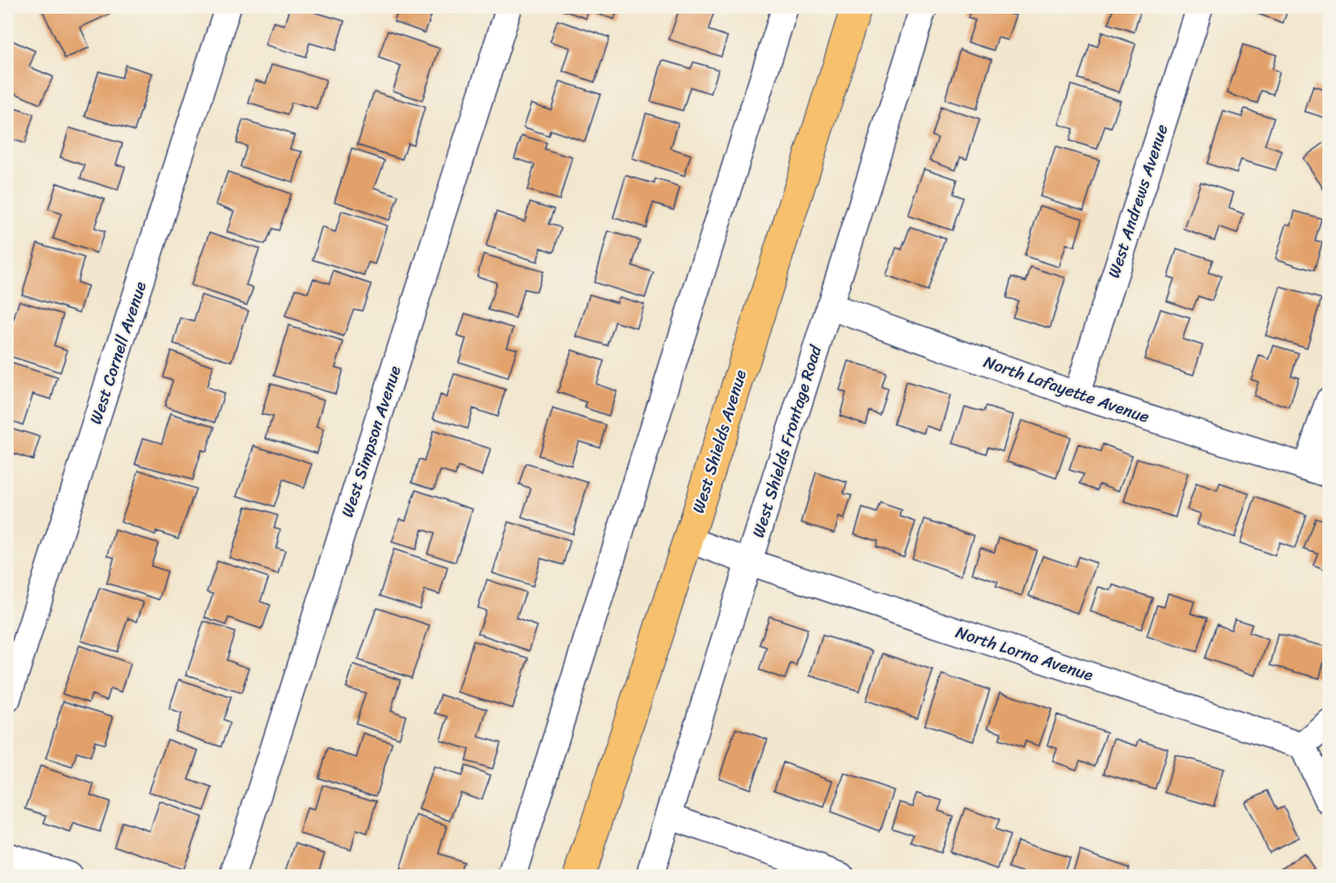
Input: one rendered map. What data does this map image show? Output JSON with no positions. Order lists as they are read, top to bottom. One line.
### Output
{"streets":{"main road":["West Shields Avenue"],"street":["West Andrews Avenue","West Cornell Avenue","North Lafayette Avenue","West Simpson Avenue","West Shields Frontage Road","North Lorna Avenue"]},"crossings":[["West Andrews Avenue","North Lafayette Avenue"],["North Lafayette Avenue","West Shields Frontage Road"],["West Shields Avenue","North Lorna Avenue"],["West Shields Frontage Road","North Lorna Avenue"]]}
